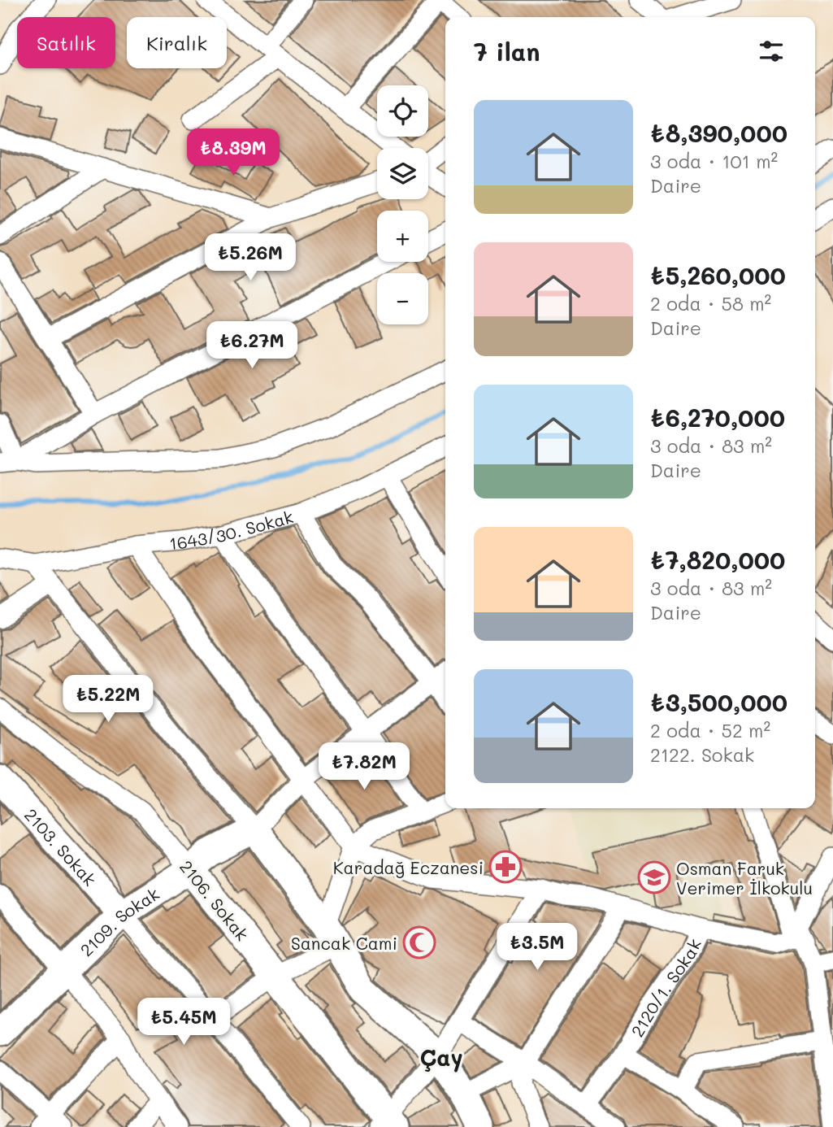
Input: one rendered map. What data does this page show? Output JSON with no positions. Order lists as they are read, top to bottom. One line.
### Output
{"streets":{"main road":["2103. Sokak","2106. Sokak","2109. Sokak"],"street":["1643/30. Sokak","2120/1. Sokak"]},"crossings":[["2103. Sokak","2109. Sokak"],["2106. Sokak","2109. Sokak"]],"districts":["Çay"],"places":{"pharmacy":["Karadağ Eczanesi"],"school or university":["Osman Faruk Verimer İlkokulu"],"mosque":["Sancak Cami"]},"page":{"chip":["Satılık","Kiralık"],"heading":"7 ilan","map_buttons":["+","−"],"list":[{"name":"₺8,390,000","note":"3 oda · 101 m² · Daire"},{"name":"₺5,260,000","note":"2 oda · 58 m² · Daire"},{"name":"₺6,270,000","note":"3 oda · 83 m² · Daire"},{"name":"₺7,820,000","note":"3 oda · 83 m² · Daire"},{"name":"₺3,500,000","note":"2 oda · 52 m² · 2122. Sokak"}],"price":["₺8.39M","₺5.26M","₺6.27M","₺5.22M","₺7.82M","₺3.5M","₺5.45M"]}}
